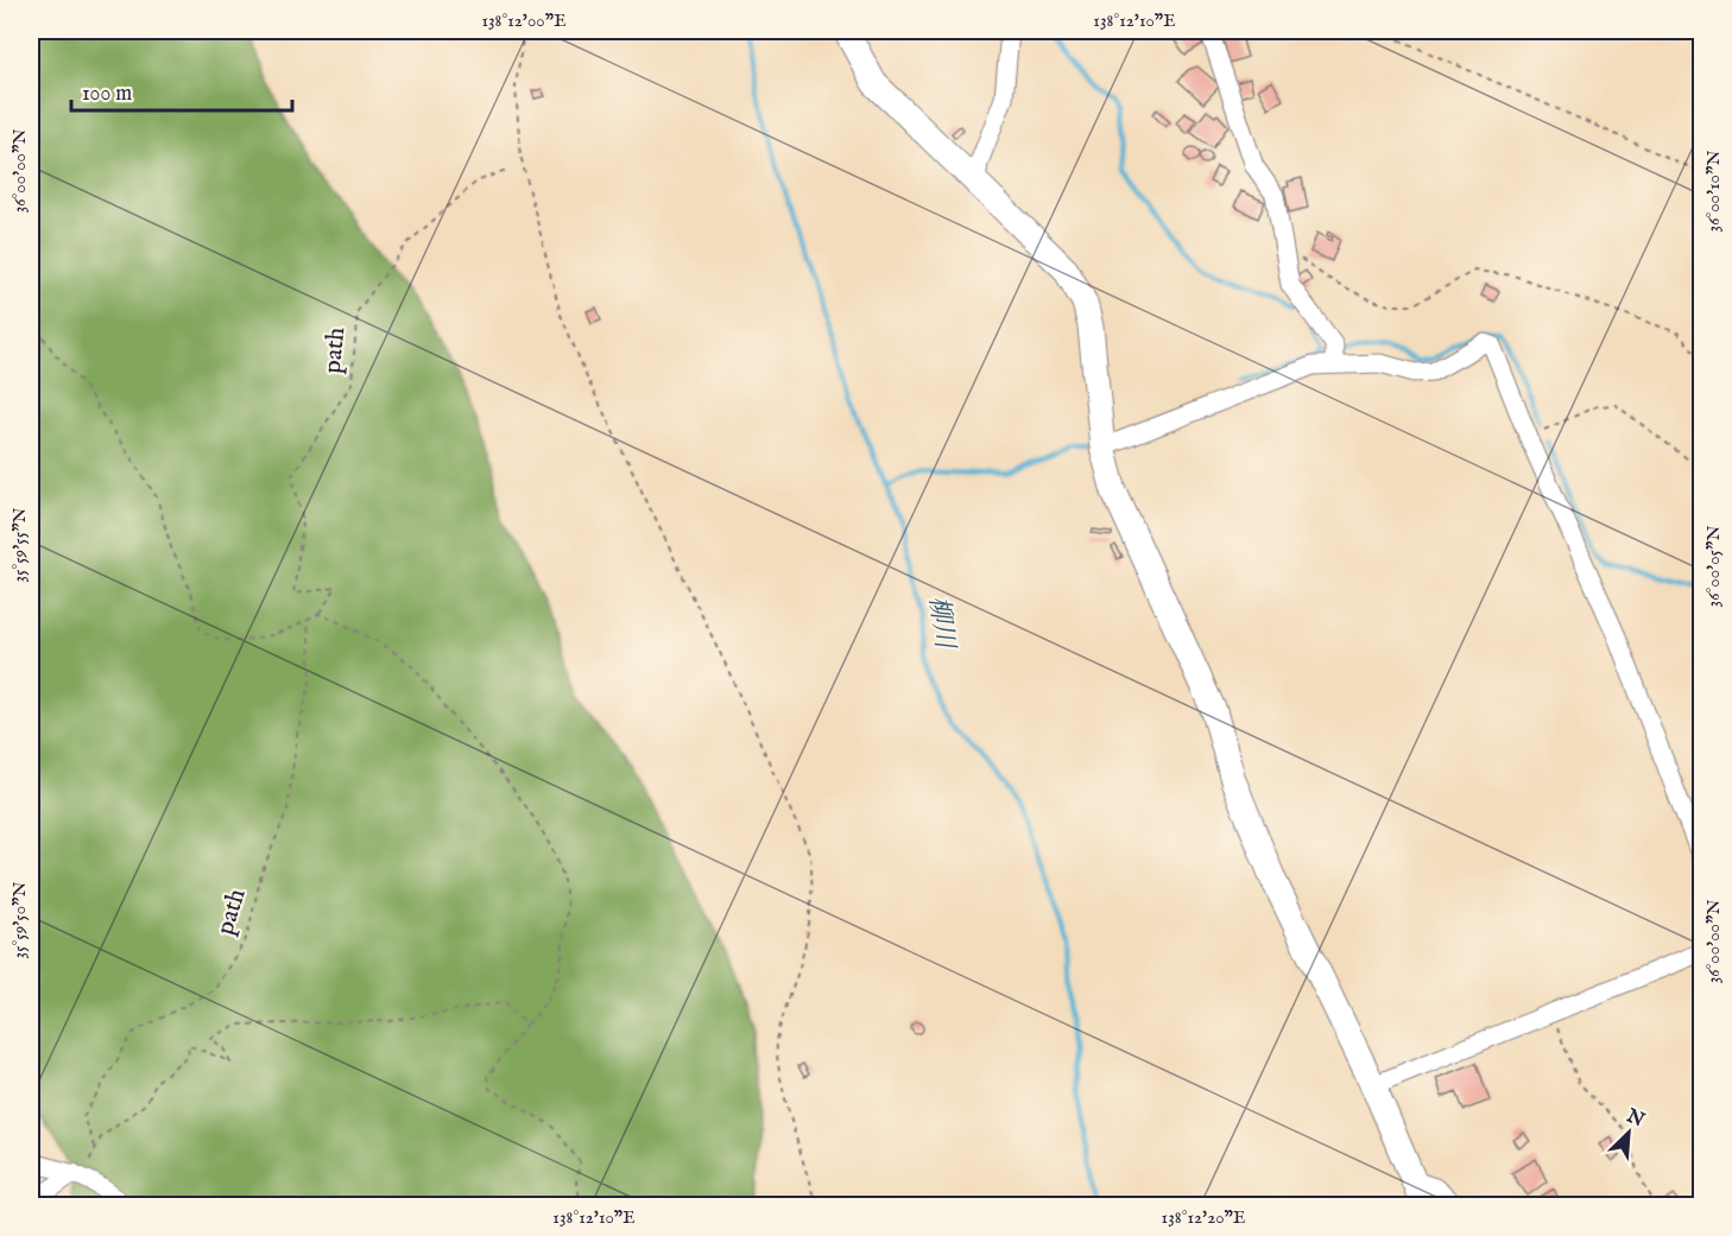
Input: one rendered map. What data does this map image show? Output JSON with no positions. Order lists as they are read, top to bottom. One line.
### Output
{"streets":{"path":["path"]},"water":["柳川"],"scale_bar":"100 m","north":"top right","coordinates":["138°12'00\"E","138°12'10\"E","36°00'00\"N","36°00'10\"N","35°59'55\"N","36°00'05\"N","35°59'50\"N","138°12'20\"E"]}
